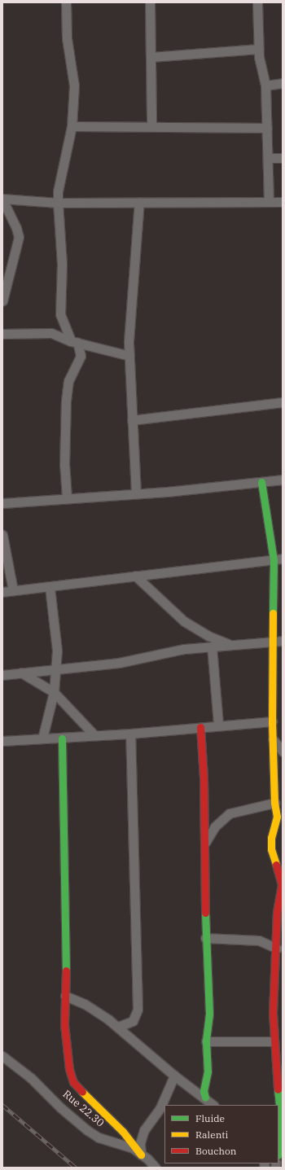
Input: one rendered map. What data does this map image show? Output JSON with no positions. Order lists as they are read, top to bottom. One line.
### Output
{"streets":{"street":["Rue 22.30"]},"legend":["Fluide","Ralenti","Bouchon"]}
